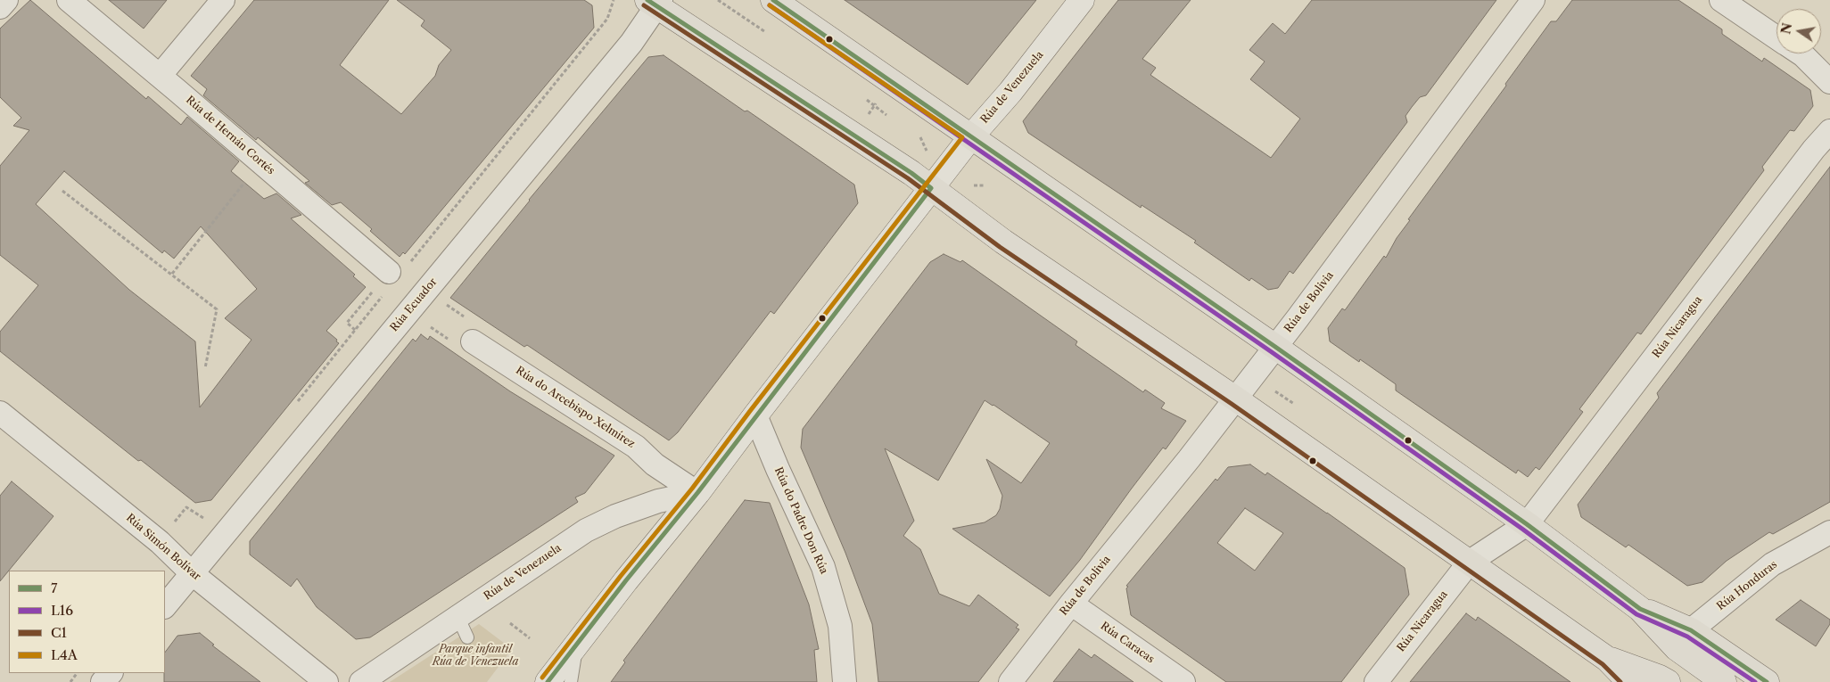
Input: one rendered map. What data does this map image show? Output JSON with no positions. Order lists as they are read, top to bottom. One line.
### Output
{"streets":{"main road":["Rúa de Venezuela"],"street":["Rúa de Hernán Cortés","Rúa de Bolivia","Rúa Ecuador","Rúa Nicaragua","Rúa do Arcebispo Xelmírez","Rúa do Padre Don Rúa","Rúa Simón Bolívar","Rúa Honduras","Rúa Caracas"]},"crossings":[["Rúa de Venezuela","Rúa do Arcebispo Xelmírez"],["Rúa de Venezuela","Rúa do Padre Don Rúa"],["Rúa de Bolivia","Rúa Caracas"],["Rúa Ecuador","Rúa Simón Bolívar"]],"parks":["Parque infantil Rúa de Venezuela"],"lines":["transit line 7","transit line L16","transit line C1","transit line L4A"],"legend":["7","L16","C1","L4A"],"north":"left"}
